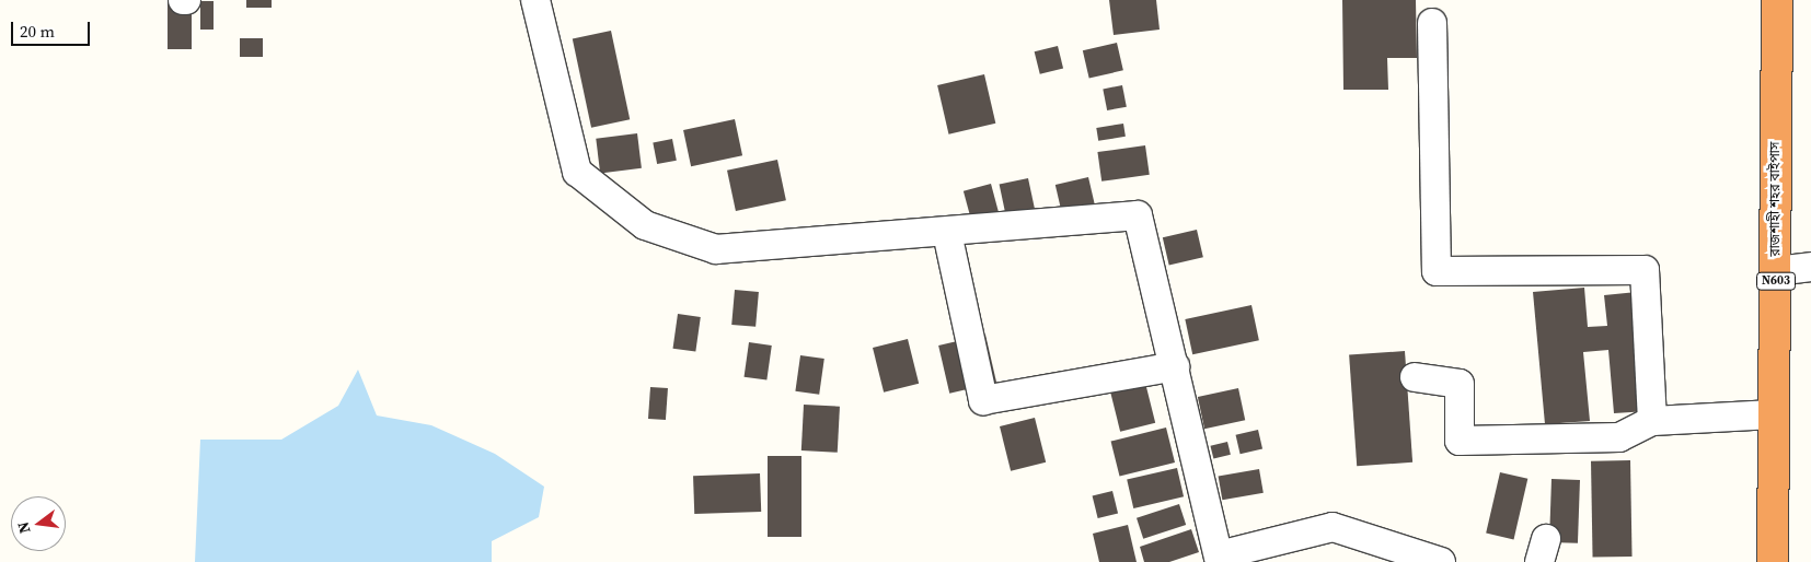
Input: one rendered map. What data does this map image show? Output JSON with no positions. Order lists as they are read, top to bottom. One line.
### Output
{"streets":{"highway":["রাজশাহী শহর বাইপাস","N603"]},"scale_bar":"20 m","north":"left"}
